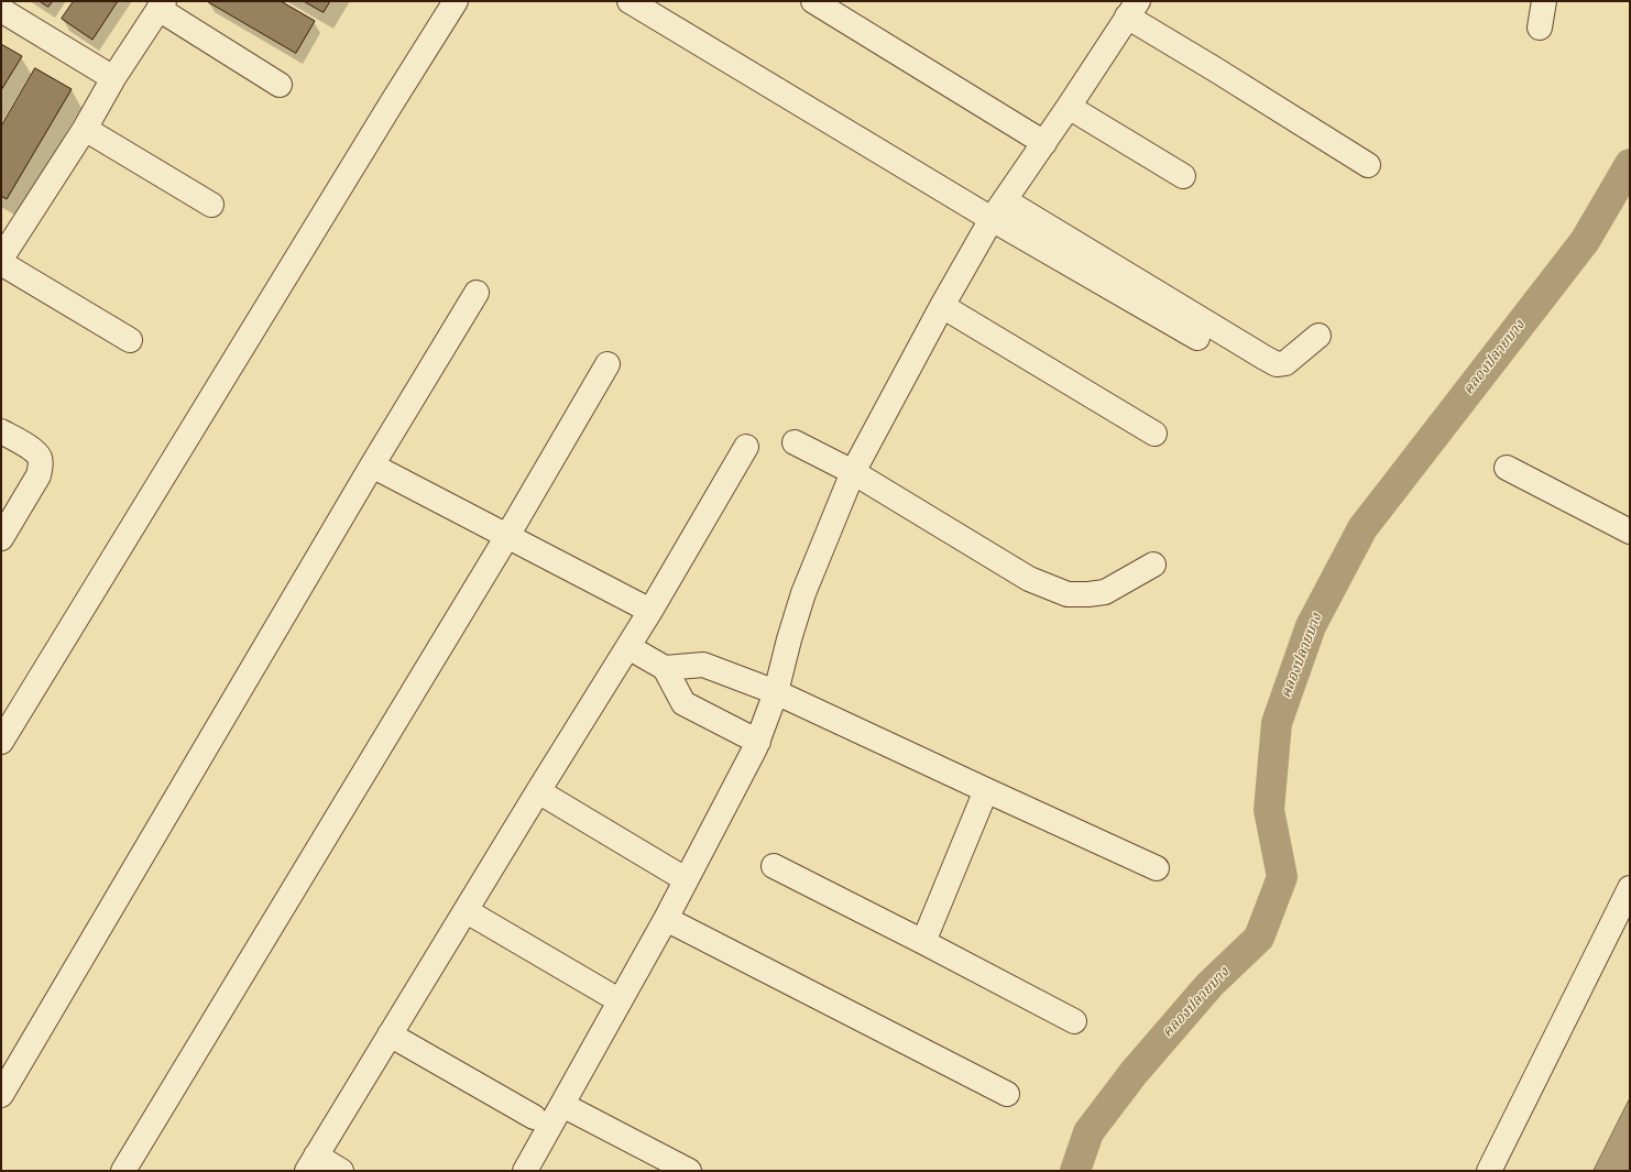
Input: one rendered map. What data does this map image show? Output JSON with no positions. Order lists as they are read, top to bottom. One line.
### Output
{"water":["คลองปลายบาง"]}
